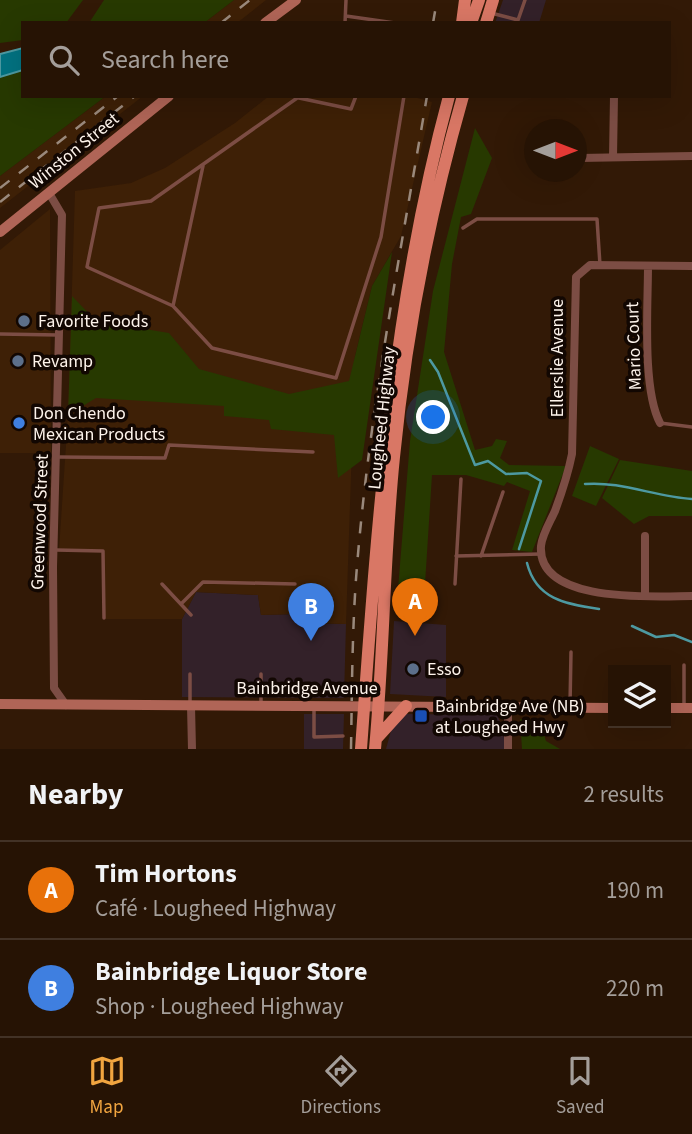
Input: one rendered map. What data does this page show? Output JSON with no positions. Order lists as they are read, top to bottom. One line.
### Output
{"streets":{"main road":["Lougheed Highway"],"street":["Winston Street","Mario Court","Ellerslie Avenue","Greenwood Street","Bainbridge Avenue"]},"crossings":[["Winston Street","Greenwood Street"],["Lougheed Highway","Bainbridge Avenue"]],"places":{"other":["Favorite Foods","Revamp","Don Chendo Mexican Products","Esso"],"transit":["Bainbridge Ave (NB) at Lougheed Hwy"]},"north":"right","page":{"search":"Search here","pins":["A","B"],"heading":["Nearby","2 results"],"list":[{"mark":"A","name":"Tim Hortons","note":"Café · Lougheed Highway","value":"190 m"},{"mark":"B","name":"Bainbridge Liquor Store","note":"Shop · Lougheed Highway","value":"220 m"}],"nav":["Map","Directions","Saved"]}}
